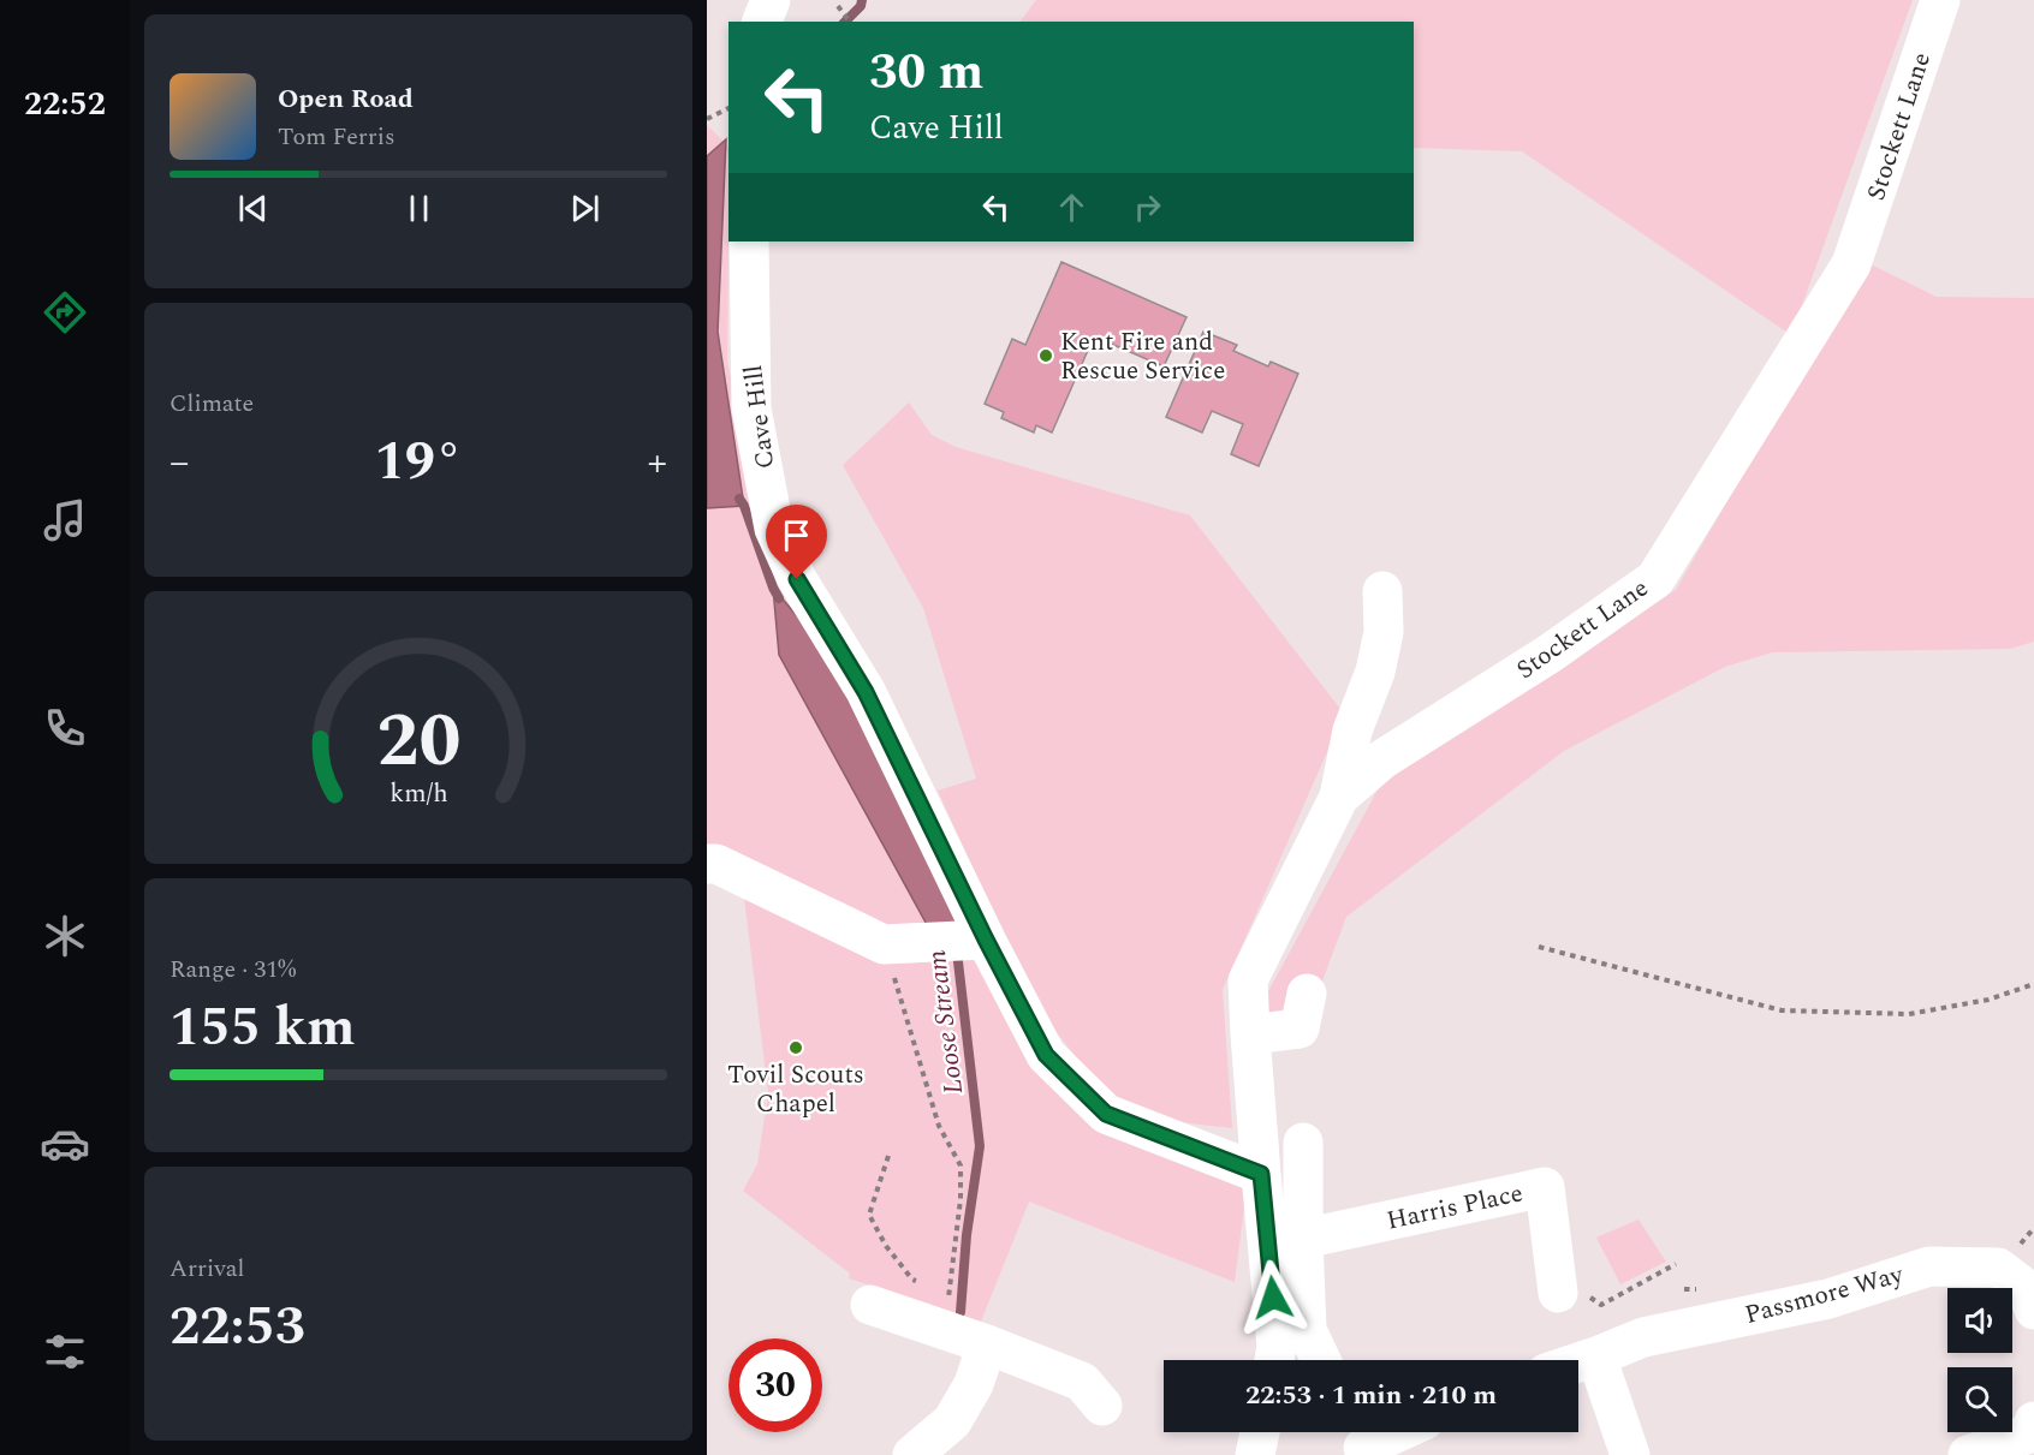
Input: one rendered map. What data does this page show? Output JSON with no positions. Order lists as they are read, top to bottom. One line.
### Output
{"streets":{"street":["Stockett Lane","Cave Hill","Harris Place","Passmore Way"]},"crossings":[["Stockett Lane","Cave Hill"]],"water":["Loose Stream"],"places":["Kent Fire and Rescue Service","Tovil Scouts Chapel"],"page":{"tabs":"22:52","turn":["30 m","Cave Hill"],"song":["Open Road","Tom Ferris"],"tile":["Climate",["Range · 31%","155 km"],["Arrival","22:53"]],"heat":["−","19°","+"],"limit":"30","trip":"22:53 · 1 min · 210 m","gauge":["20","km/h"]}}
